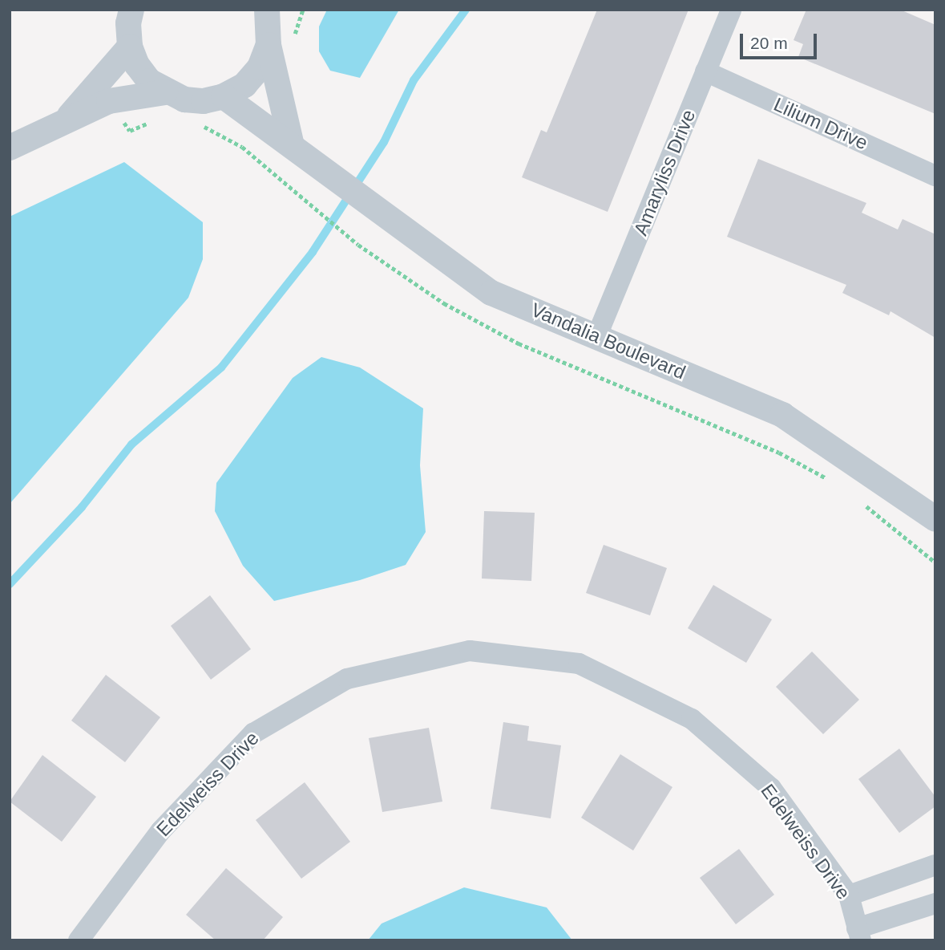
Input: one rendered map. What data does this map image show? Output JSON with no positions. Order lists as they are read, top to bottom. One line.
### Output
{"streets":{"street":["Lilium Drive","Amaryliss Drive","Vandalia Boulevard","Edelweiss Drive"]},"crossings":[["Lilium Drive","Amaryliss Drive"],["Amaryliss Drive","Vandalia Boulevard"]],"scale_bar":"20 m"}
